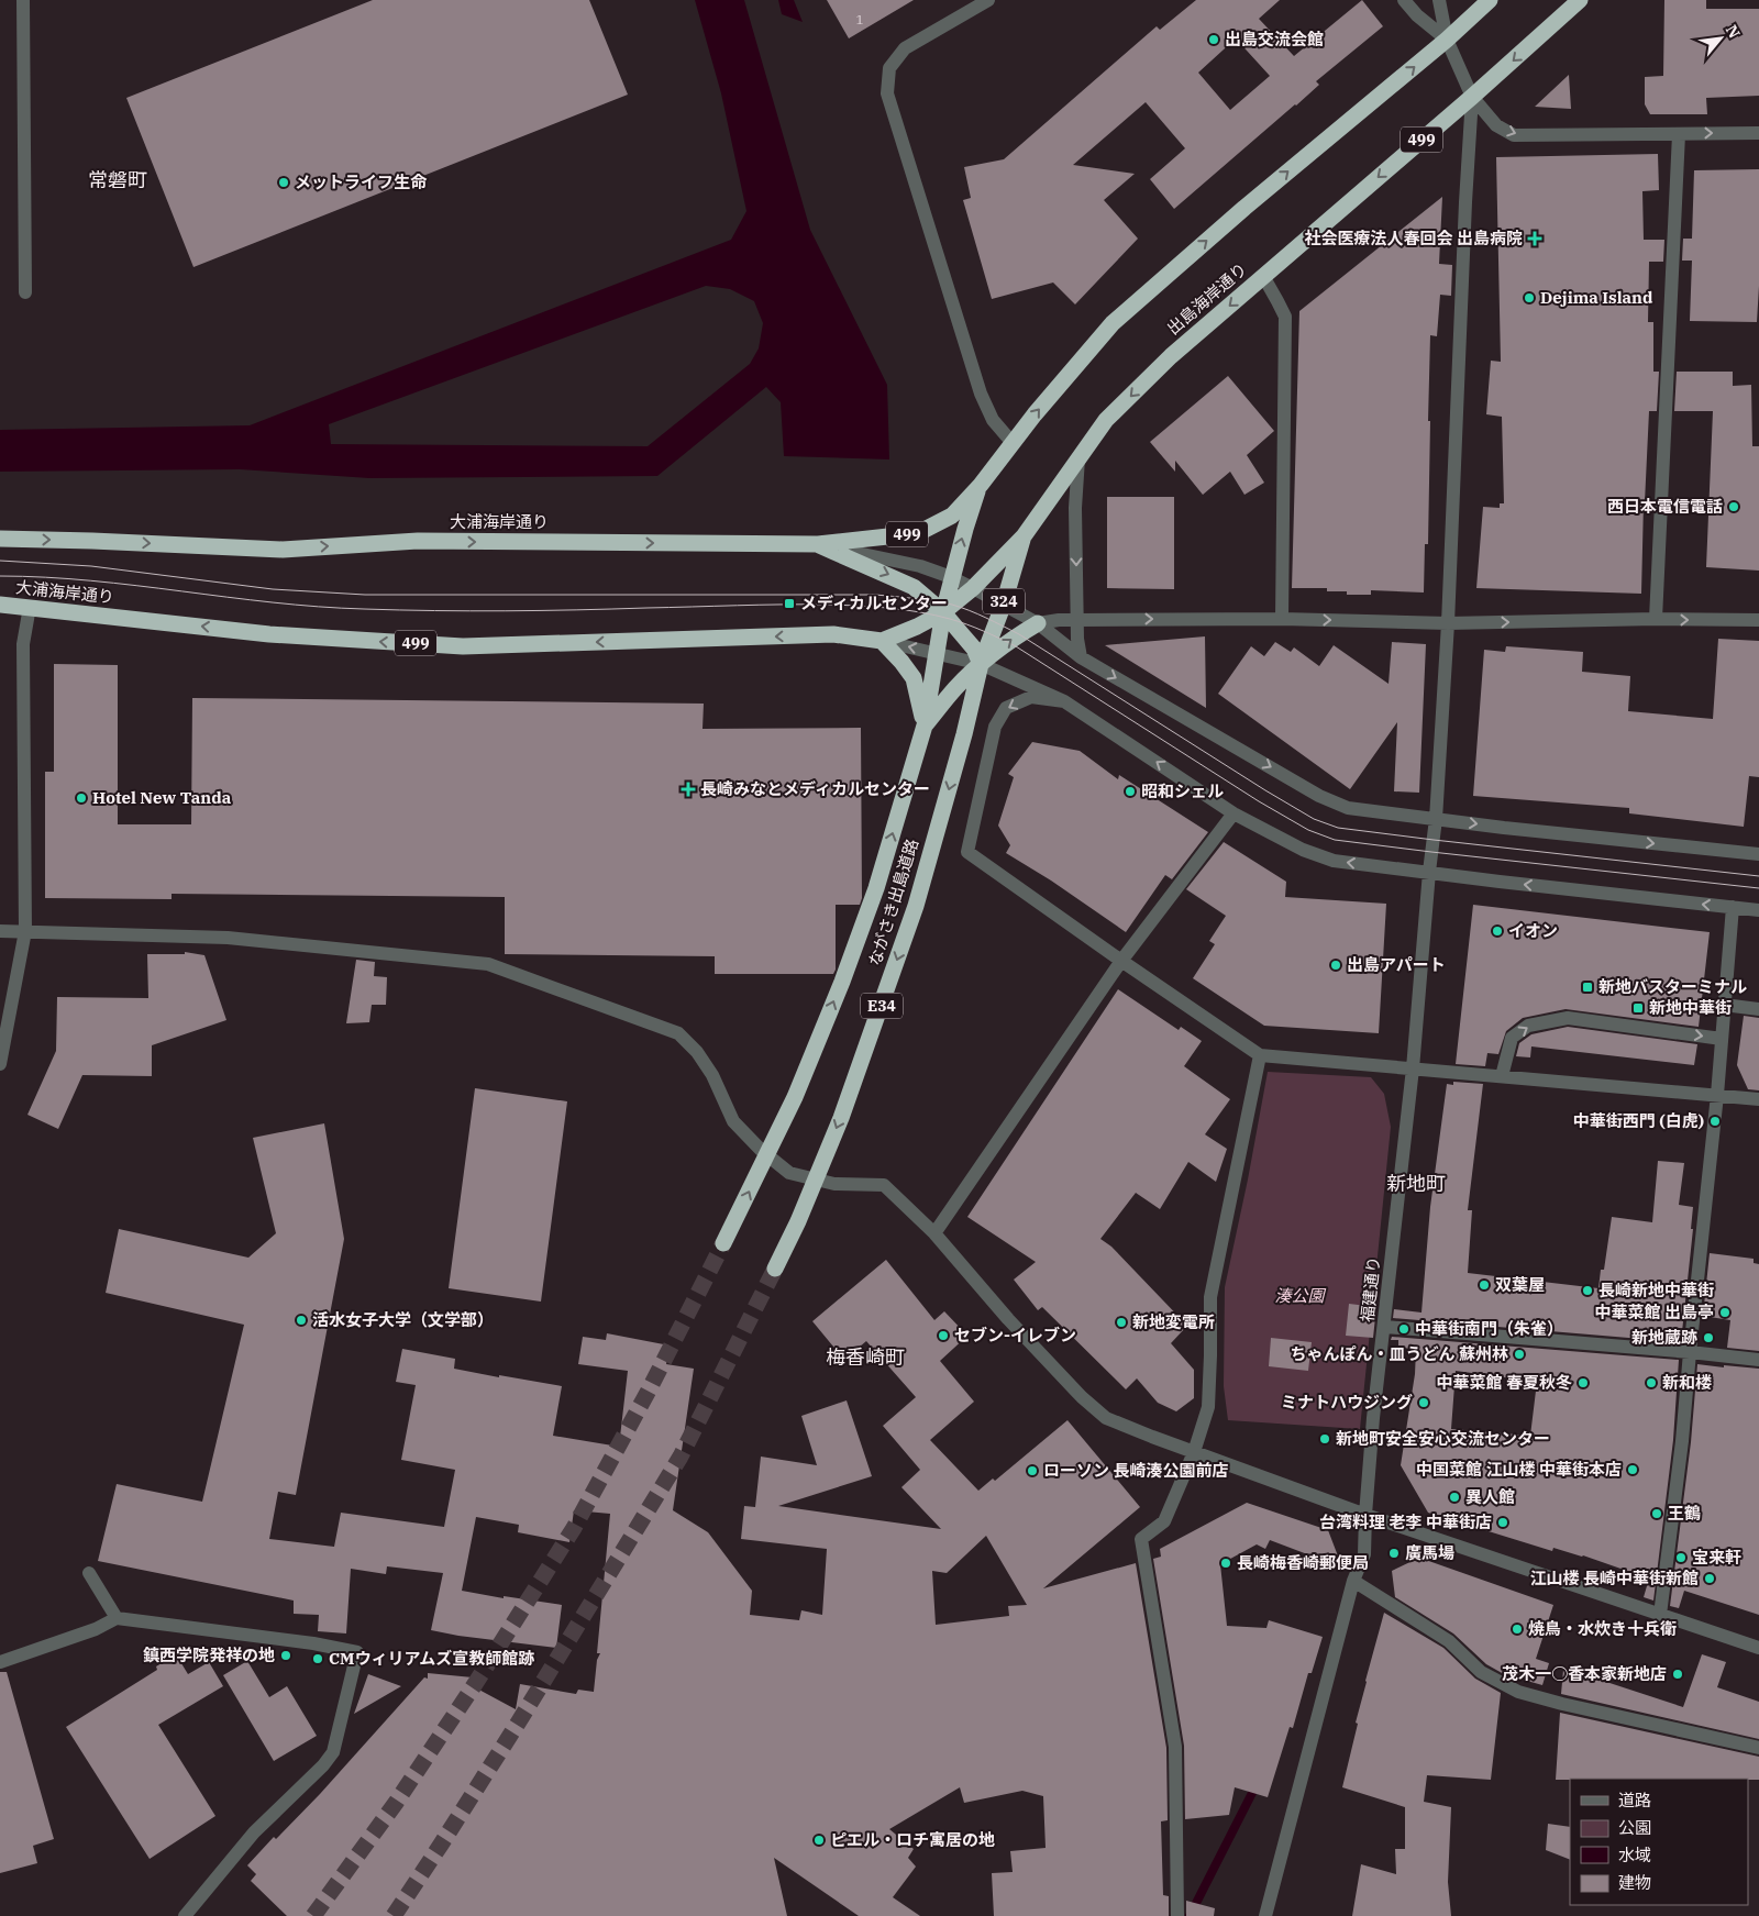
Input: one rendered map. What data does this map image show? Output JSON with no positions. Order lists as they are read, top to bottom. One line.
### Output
{"streets":{"highway":["499","出島海岸通り","大浦海岸通り","324","ながさき出島道路","E34"],"street":["福建通り"]},"crossings":[["499","大浦海岸通り"],["499","ながさき出島道路"],["出島海岸通り","大浦海岸通り"],["出島海岸通り","ながさき出島道路"],["出島海岸通り","福建通り"],["大浦海岸通り","ながさき出島道路"]],"districts":["常磐町","新地町","梅香崎町"],"parks":["湊公園"],"places":{"other":["出島交流会館","メットライフ生命","Dejima Island","西日本電信電話","昭和シェル","Hotel New Tanda","イオン","出島アパート","中華街西門 (白虎)","双葉屋","長崎新地中華街","中華菜館 出島亭","活水女子大学（文学部）","新地変電所","中華街南門（朱雀）","セブン-イレブン","新地蔵跡","ちゃんぽん・皿うどん 蘇州林","中華菜館 春夏秋冬","新和楼","ミナトハウジング","新地町安全安心交流センター","中国菜館 江山楼 中華街本店","ローソン 長崎湊公園前店","異人館","王鶴","台湾料理 老李 中華街店","廣馬場","宝来軒","長崎梅香崎郵便局","江山楼 長崎中華街新館","焼鳥・水炊き十兵衛","鎮西学院発祥の地","CMウィリアムズ宣教師館跡","茂木一○香本家新地店","ピエル・ロチ寓居の地"],"health":["社会医療法人春回会 出島病院","長崎みなとメディカルセンター"],"transit":["メディカルセンター","新地バスターミナル","新地中華街"]},"house_numbers":["1"],"legend":["道路","公園","水域","建物"],"north":"top right"}
